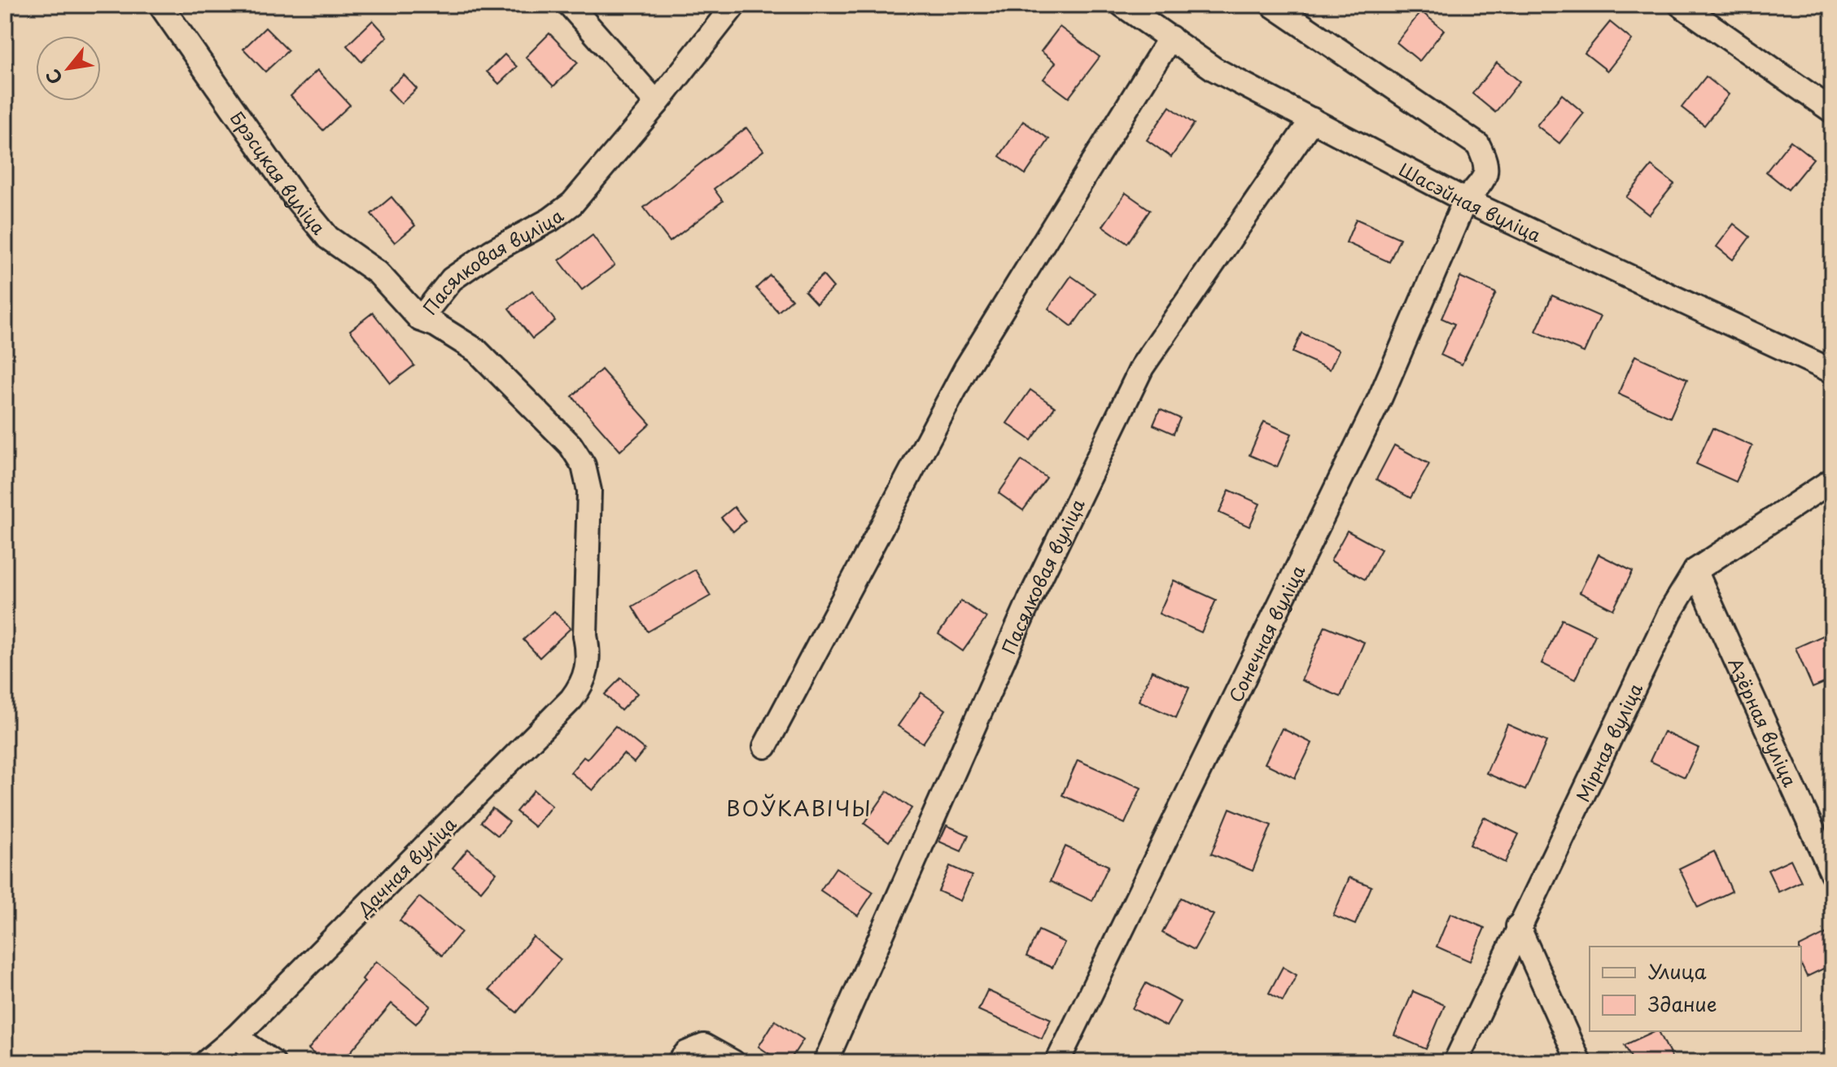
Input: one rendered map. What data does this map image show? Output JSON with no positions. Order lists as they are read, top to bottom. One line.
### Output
{"streets":{"street":["Брэсцкая вуліца","Шасэйная вуліца","Пасялковая вуліца","Сонечная вуліца","Азёрная вуліца","Мірная вуліца","Дачная вуліца"]},"crossings":[["Брэсцкая вуліца","Пасялковая вуліца"],["Шасэйная вуліца","Пасялковая вуліца"],["Шасэйная вуліца","Сонечная вуліца"],["Пасялковая вуліца","Дачная вуліца"],["Азёрная вуліца","Мірная вуліца"]],"districts":["ВОЎКАВІЧЫ"],"legend":["Улица","Здание"],"north":"bottom left"}
